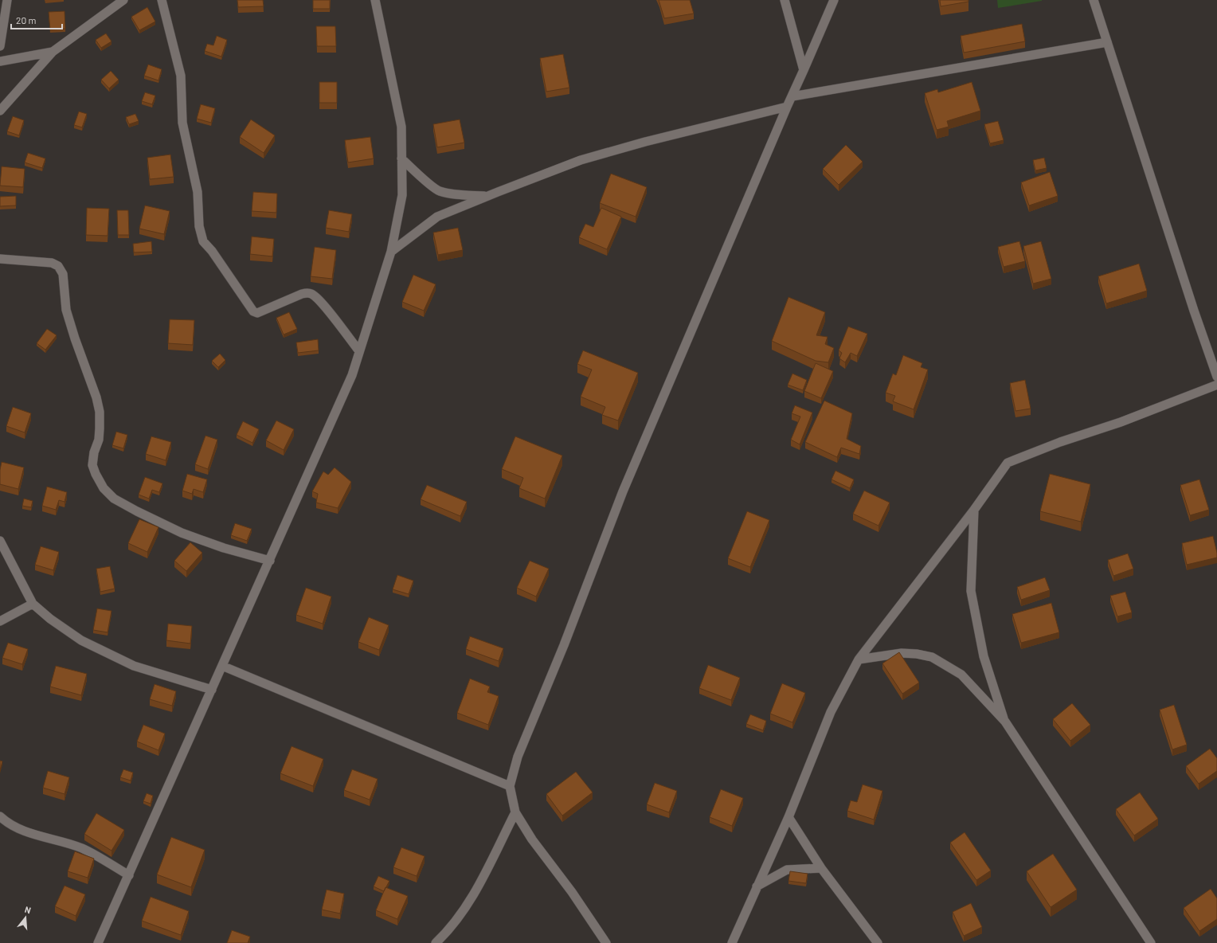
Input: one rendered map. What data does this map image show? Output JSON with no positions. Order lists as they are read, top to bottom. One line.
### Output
{"scale_bar":"20 m","north":"top"}
